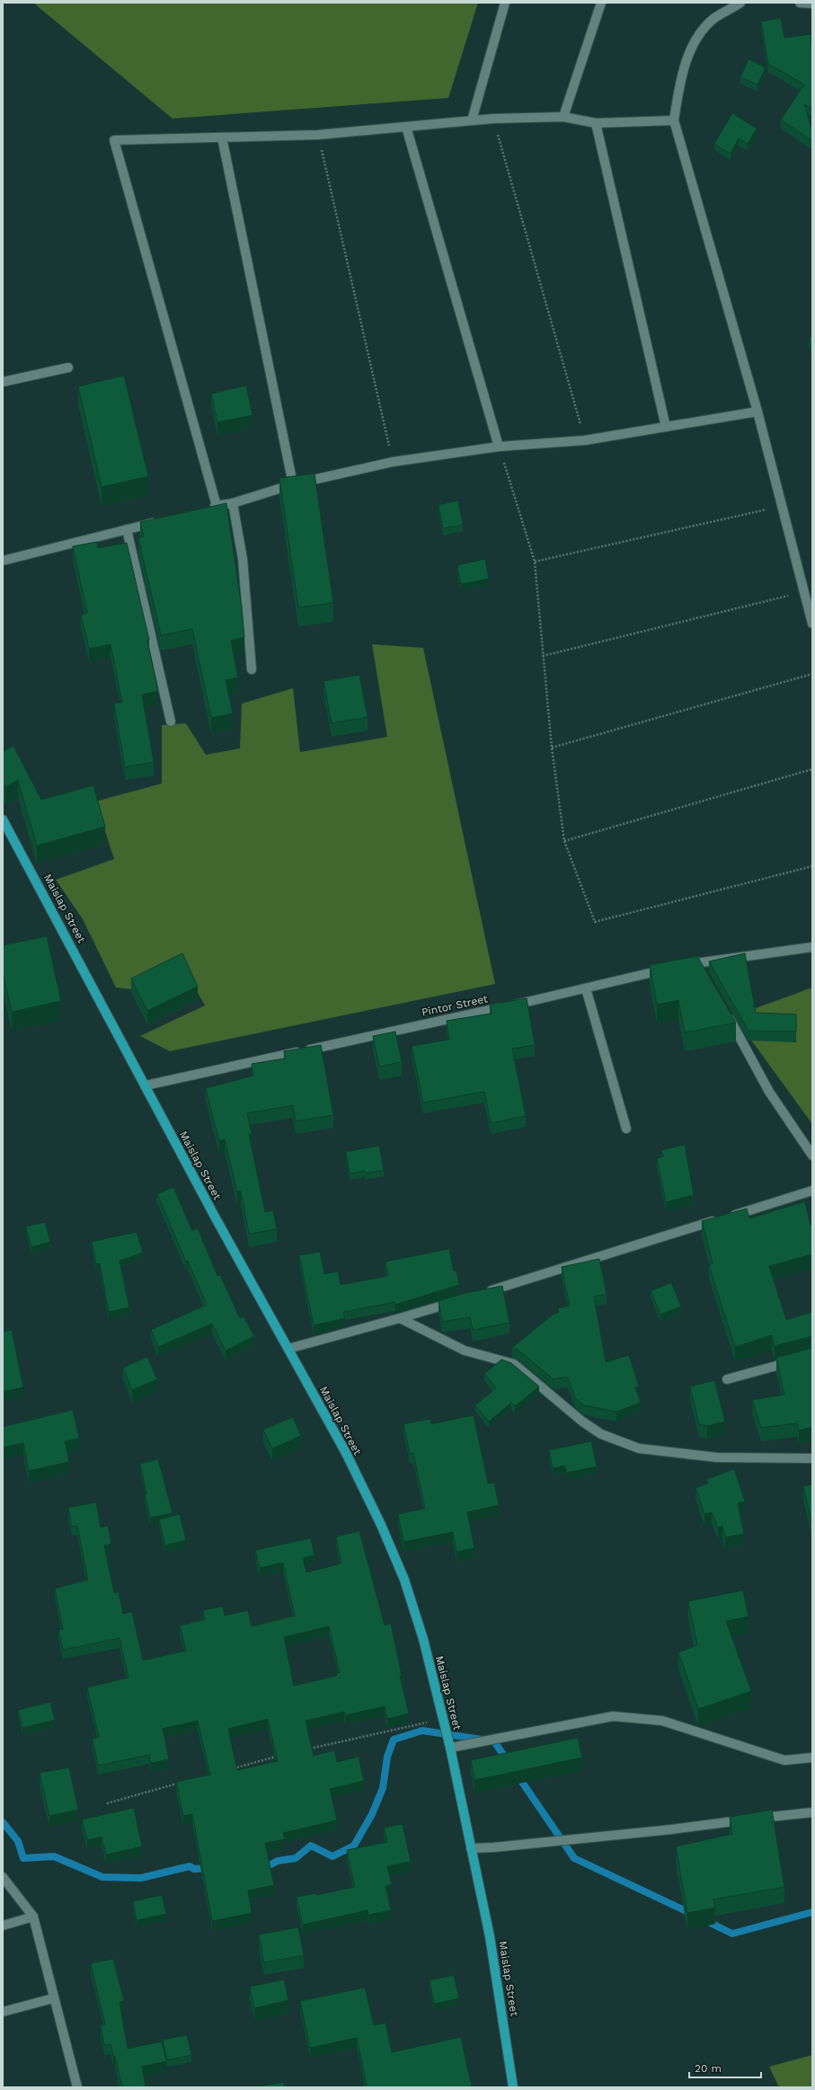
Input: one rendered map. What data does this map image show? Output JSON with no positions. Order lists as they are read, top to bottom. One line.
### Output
{"streets":{"main road":["Maislap Street"],"street":["Pintor Street"]},"crossings":[["Maislap Street","Pintor Street"]],"scale_bar":"20 m"}
